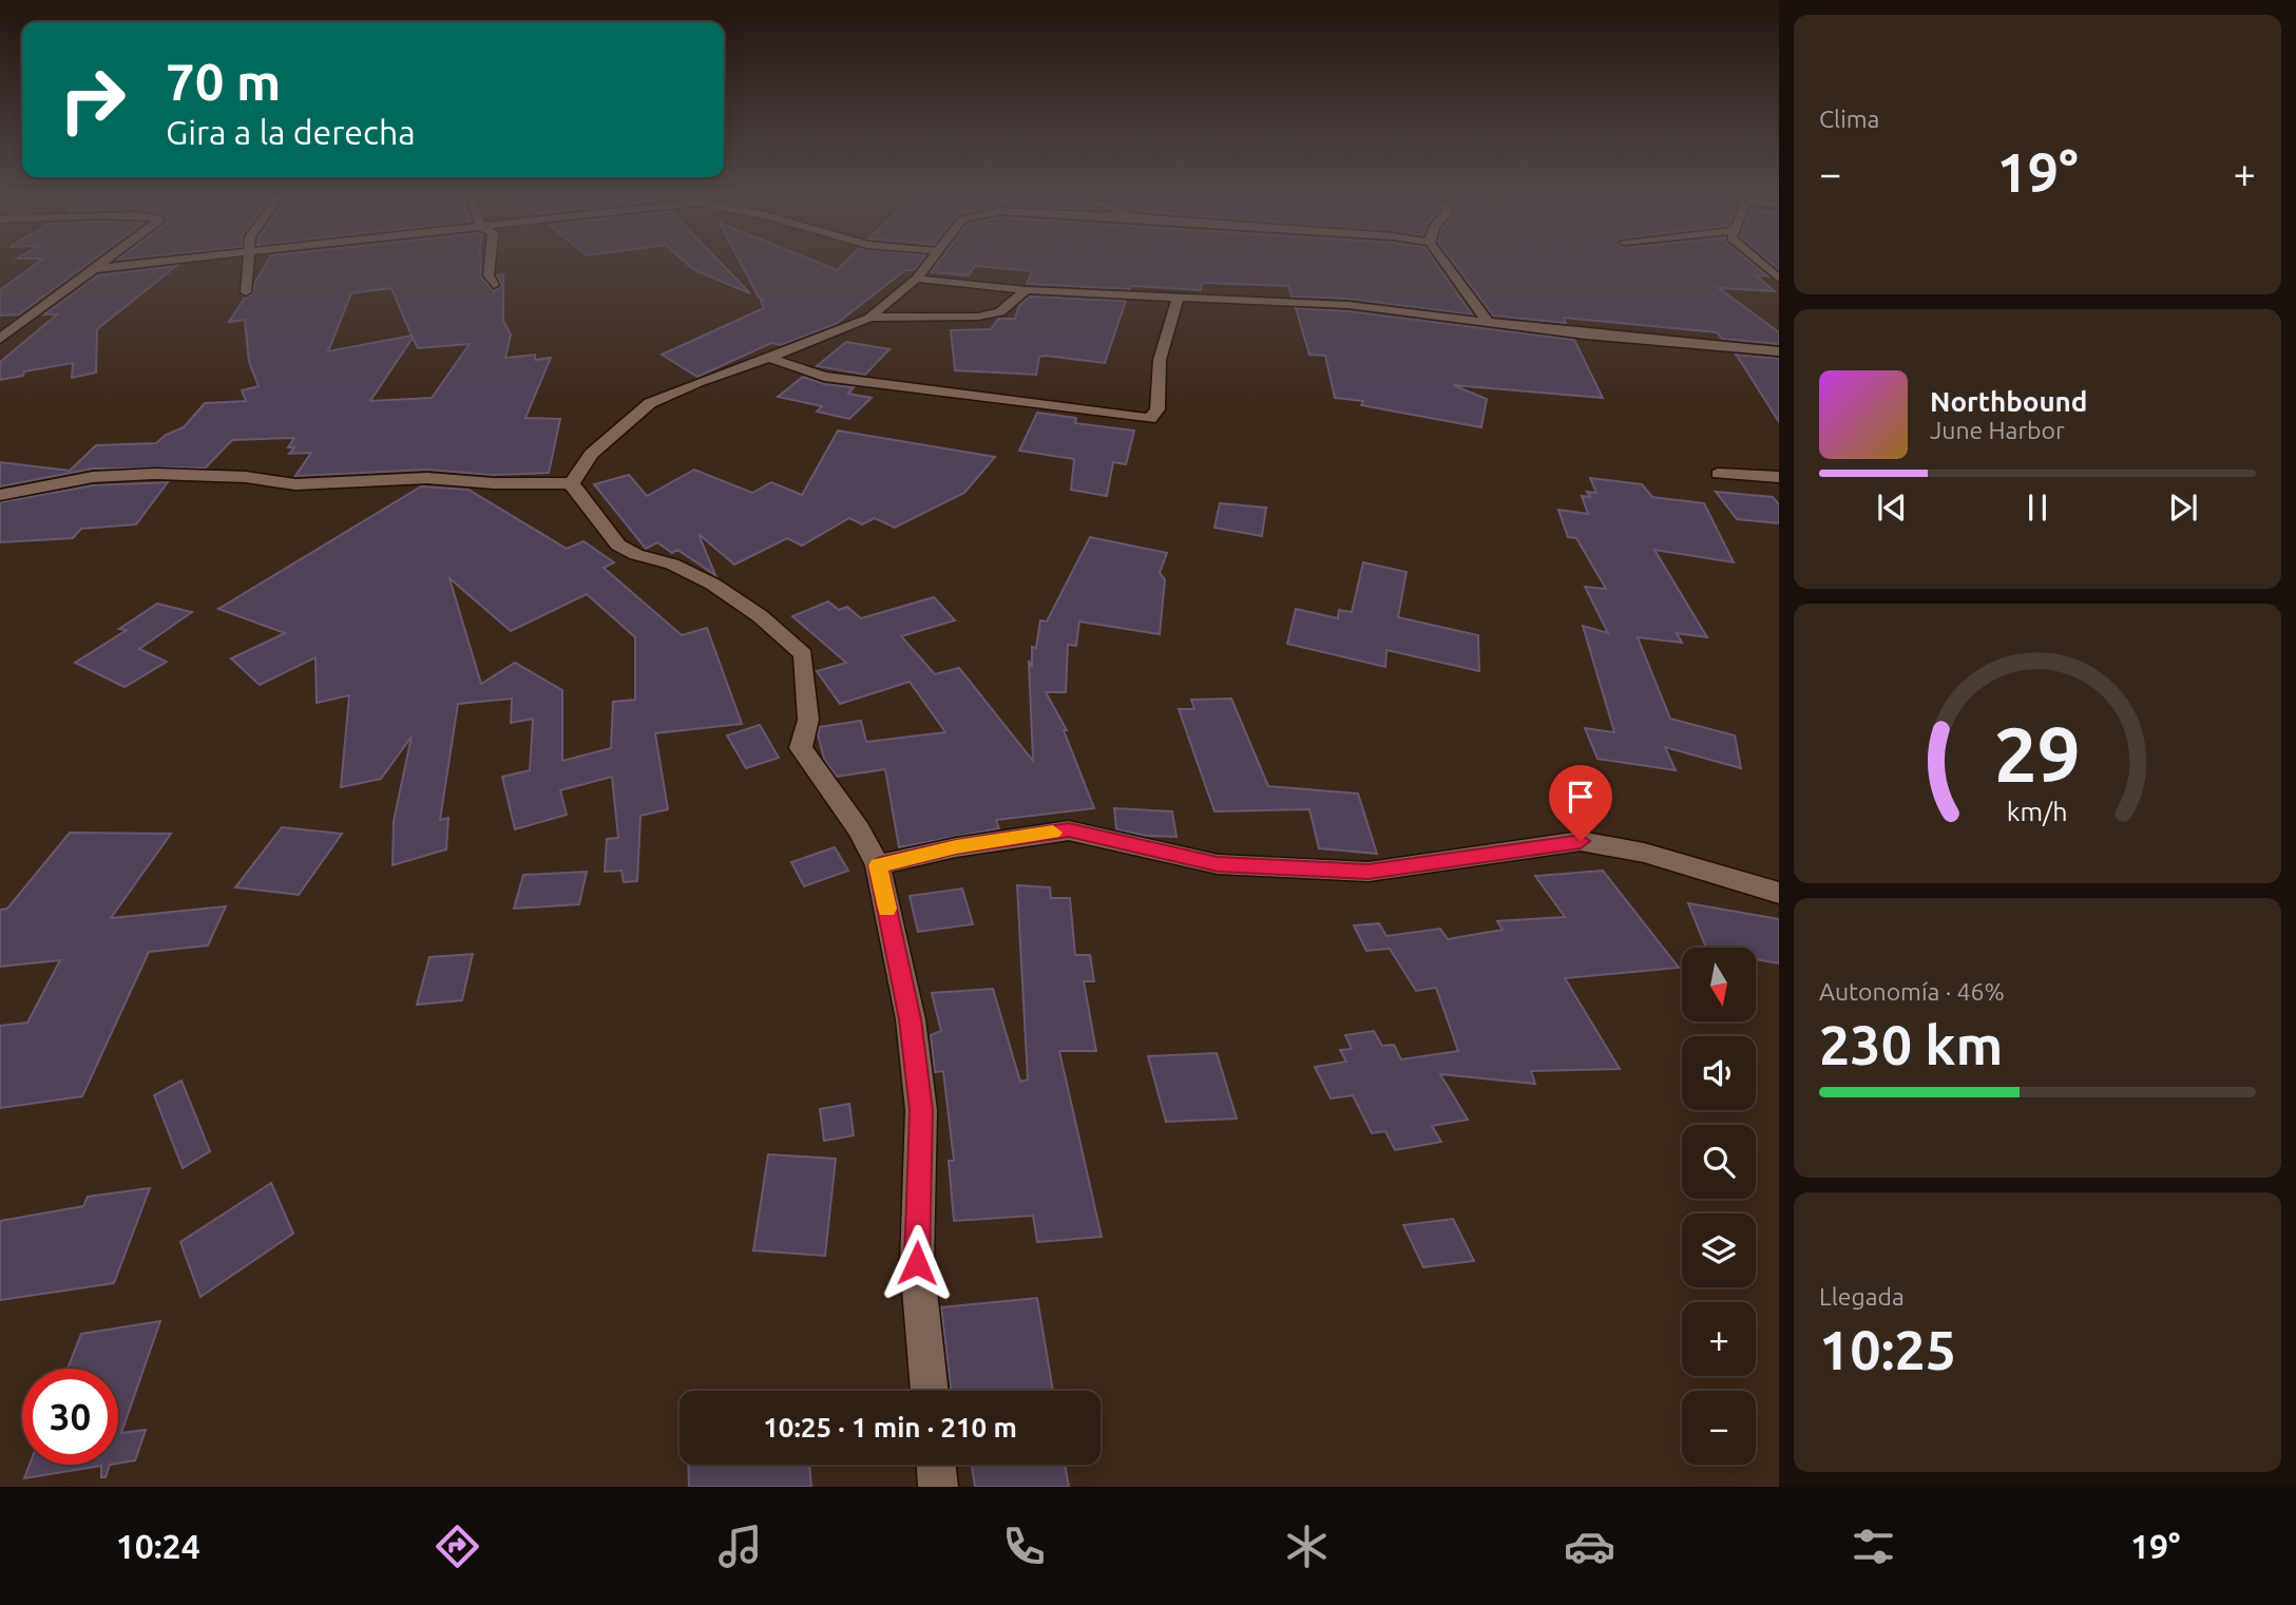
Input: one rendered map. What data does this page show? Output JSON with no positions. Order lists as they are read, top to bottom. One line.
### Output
{"north":"bottom","page":{"tile":["Clima",["Autonomía · 46%","230 km"],["Llegada","10:25"]],"turn":["70 m","Gira a la derecha"],"heat":["−","19°","+"],"song":["Northbound","June Harbor"],"map_buttons":["+","−"],"limit":"30","trip":"10:25 · 1 min · 210 m","tabs":["10:24","19°"],"gauge":["29","km/h"]}}
